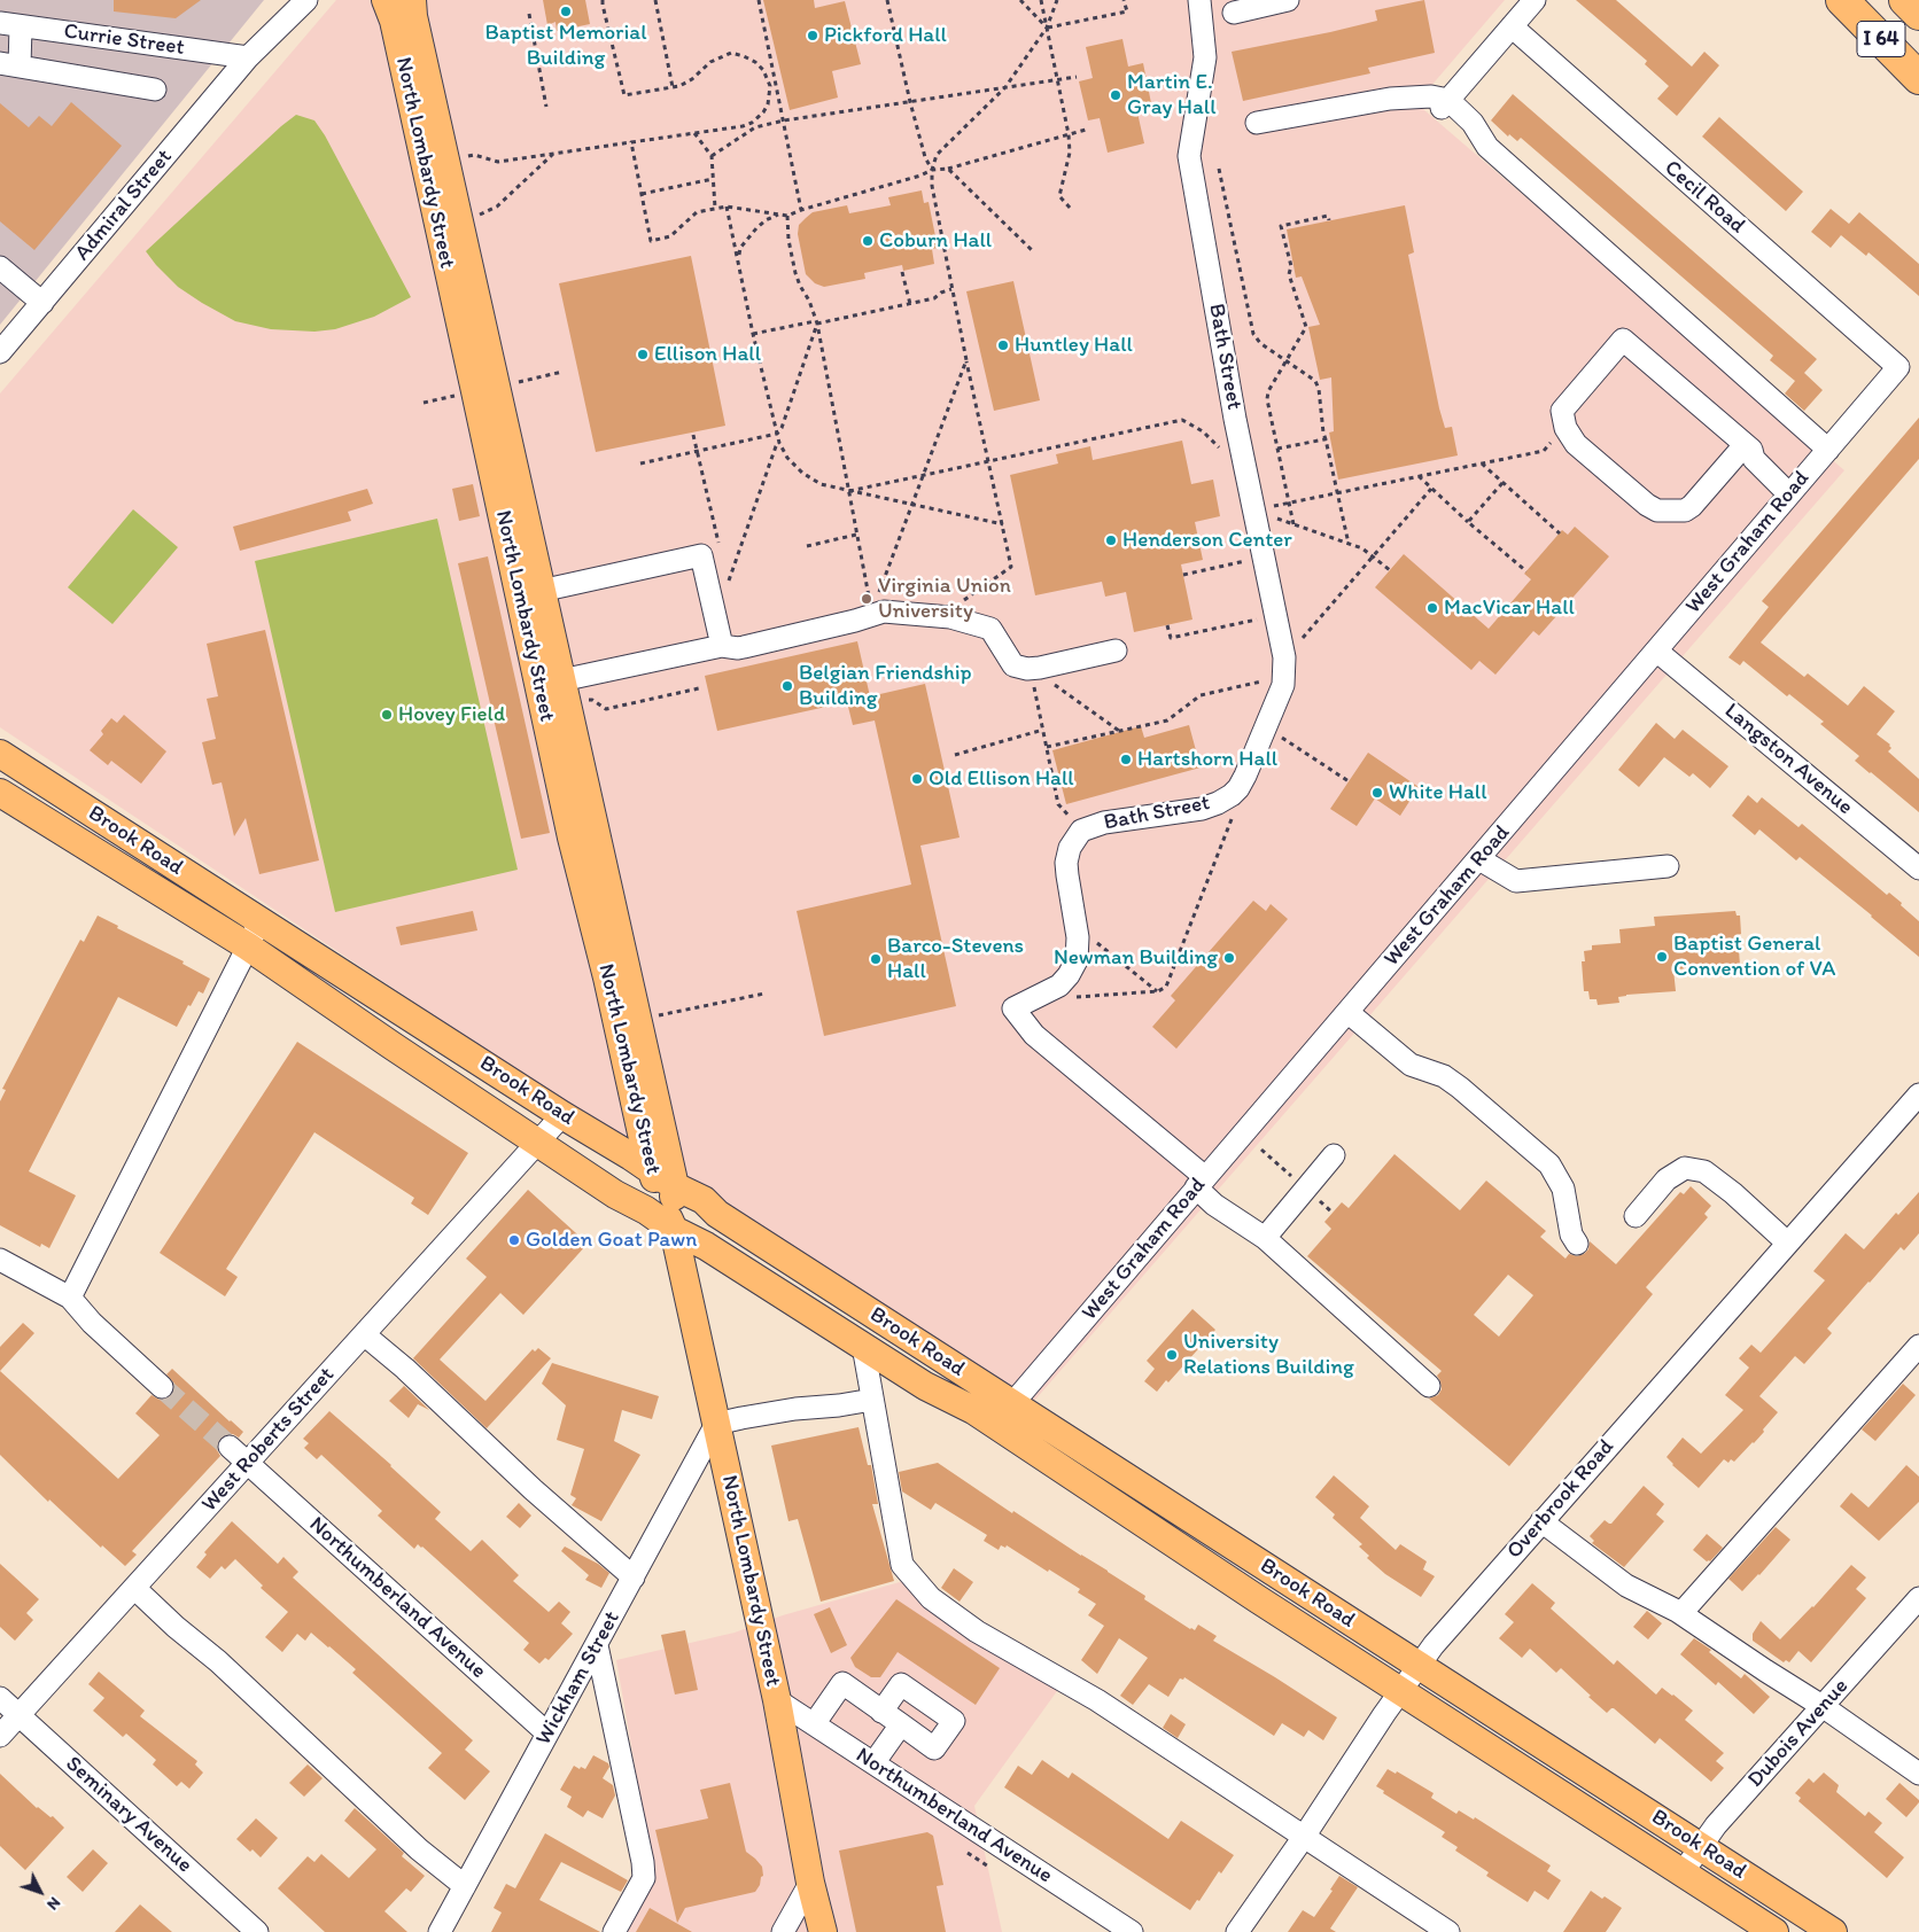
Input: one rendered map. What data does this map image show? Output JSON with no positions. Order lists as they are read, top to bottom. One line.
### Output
{"streets":{"highway":["I 64"],"main road":["North Lombardy Street","Brook Road"],"street":["Currie Street","Cecil Road","Admiral Street","Bath Street","West Graham Road","Langston Avenue","West Roberts Street","Overbrook Road","Northumberland Avenue","Wickham Street","Dubois Avenue","Seminary Avenue"]},"crossings":[["Currie Street","Admiral Street"],["North Lombardy Street","Brook Road"],["North Lombardy Street","Northumberland Avenue"],["North Lombardy Street","Wickham Street"],["Cecil Road","West Graham Road"],["Bath Street","West Graham Road"],["West Graham Road","Langston Avenue"],["West Graham Road","Brook Road"],["Brook Road","West Roberts Street"],["Brook Road","Overbrook Road"],["Brook Road","Dubois Avenue"],["West Roberts Street","Northumberland Avenue"],["West Roberts Street","Seminary Avenue"],["Northumberland Avenue","Wickham Street"]],"places":["Baptist Memorial Building","Pickford Hall","Martin E. Gray Hall","Coburn Hall","Huntley Hall","Ellison Hall","Henderson Center","Virginia Union University","MacVicar Hall","Belgian Friendship Building","Hovey Field","Hartshorn Hall","Old Ellison Hall","White Hall","Baptist General Convention of VA","Newman Building","Barco-Stevens Hall","Golden Goat Pawn","University Relations Building"],"north":"bottom right"}
